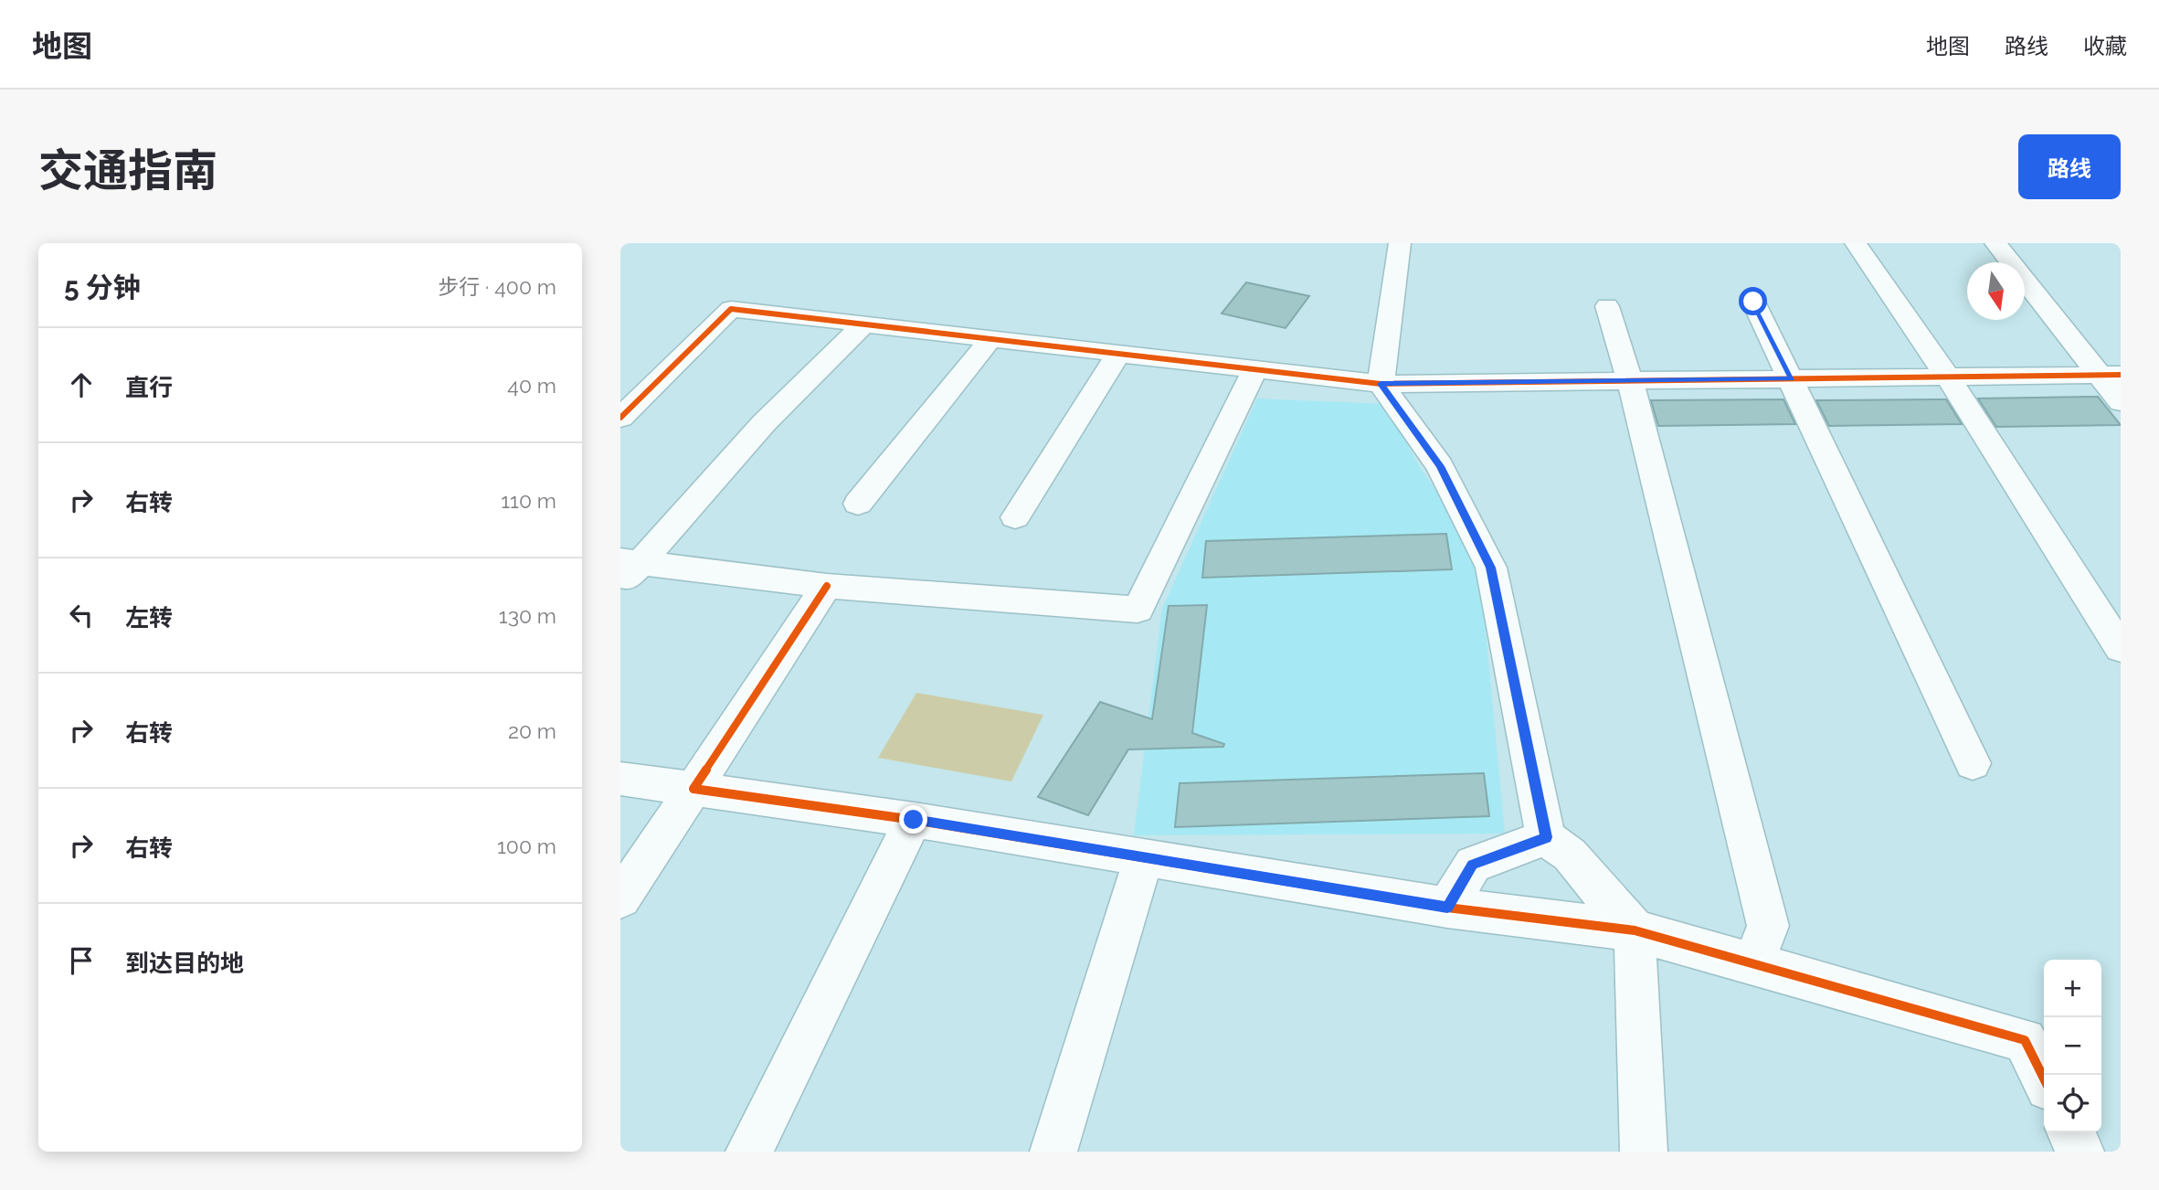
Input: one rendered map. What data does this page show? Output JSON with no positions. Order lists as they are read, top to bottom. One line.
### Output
{"north":"bottom","page":{"header":"地图","nav":["地图","路线","收藏"],"title":"交通指南","buttons":"路线","heading":["5 分钟","步行 · 400 m"],"list":[["直行","40 m"],["右转","110 m"],["左转","130 m"],["右转","20 m"],["右转","100 m"],"到达目的地"],"map_buttons":["+","−"]}}
